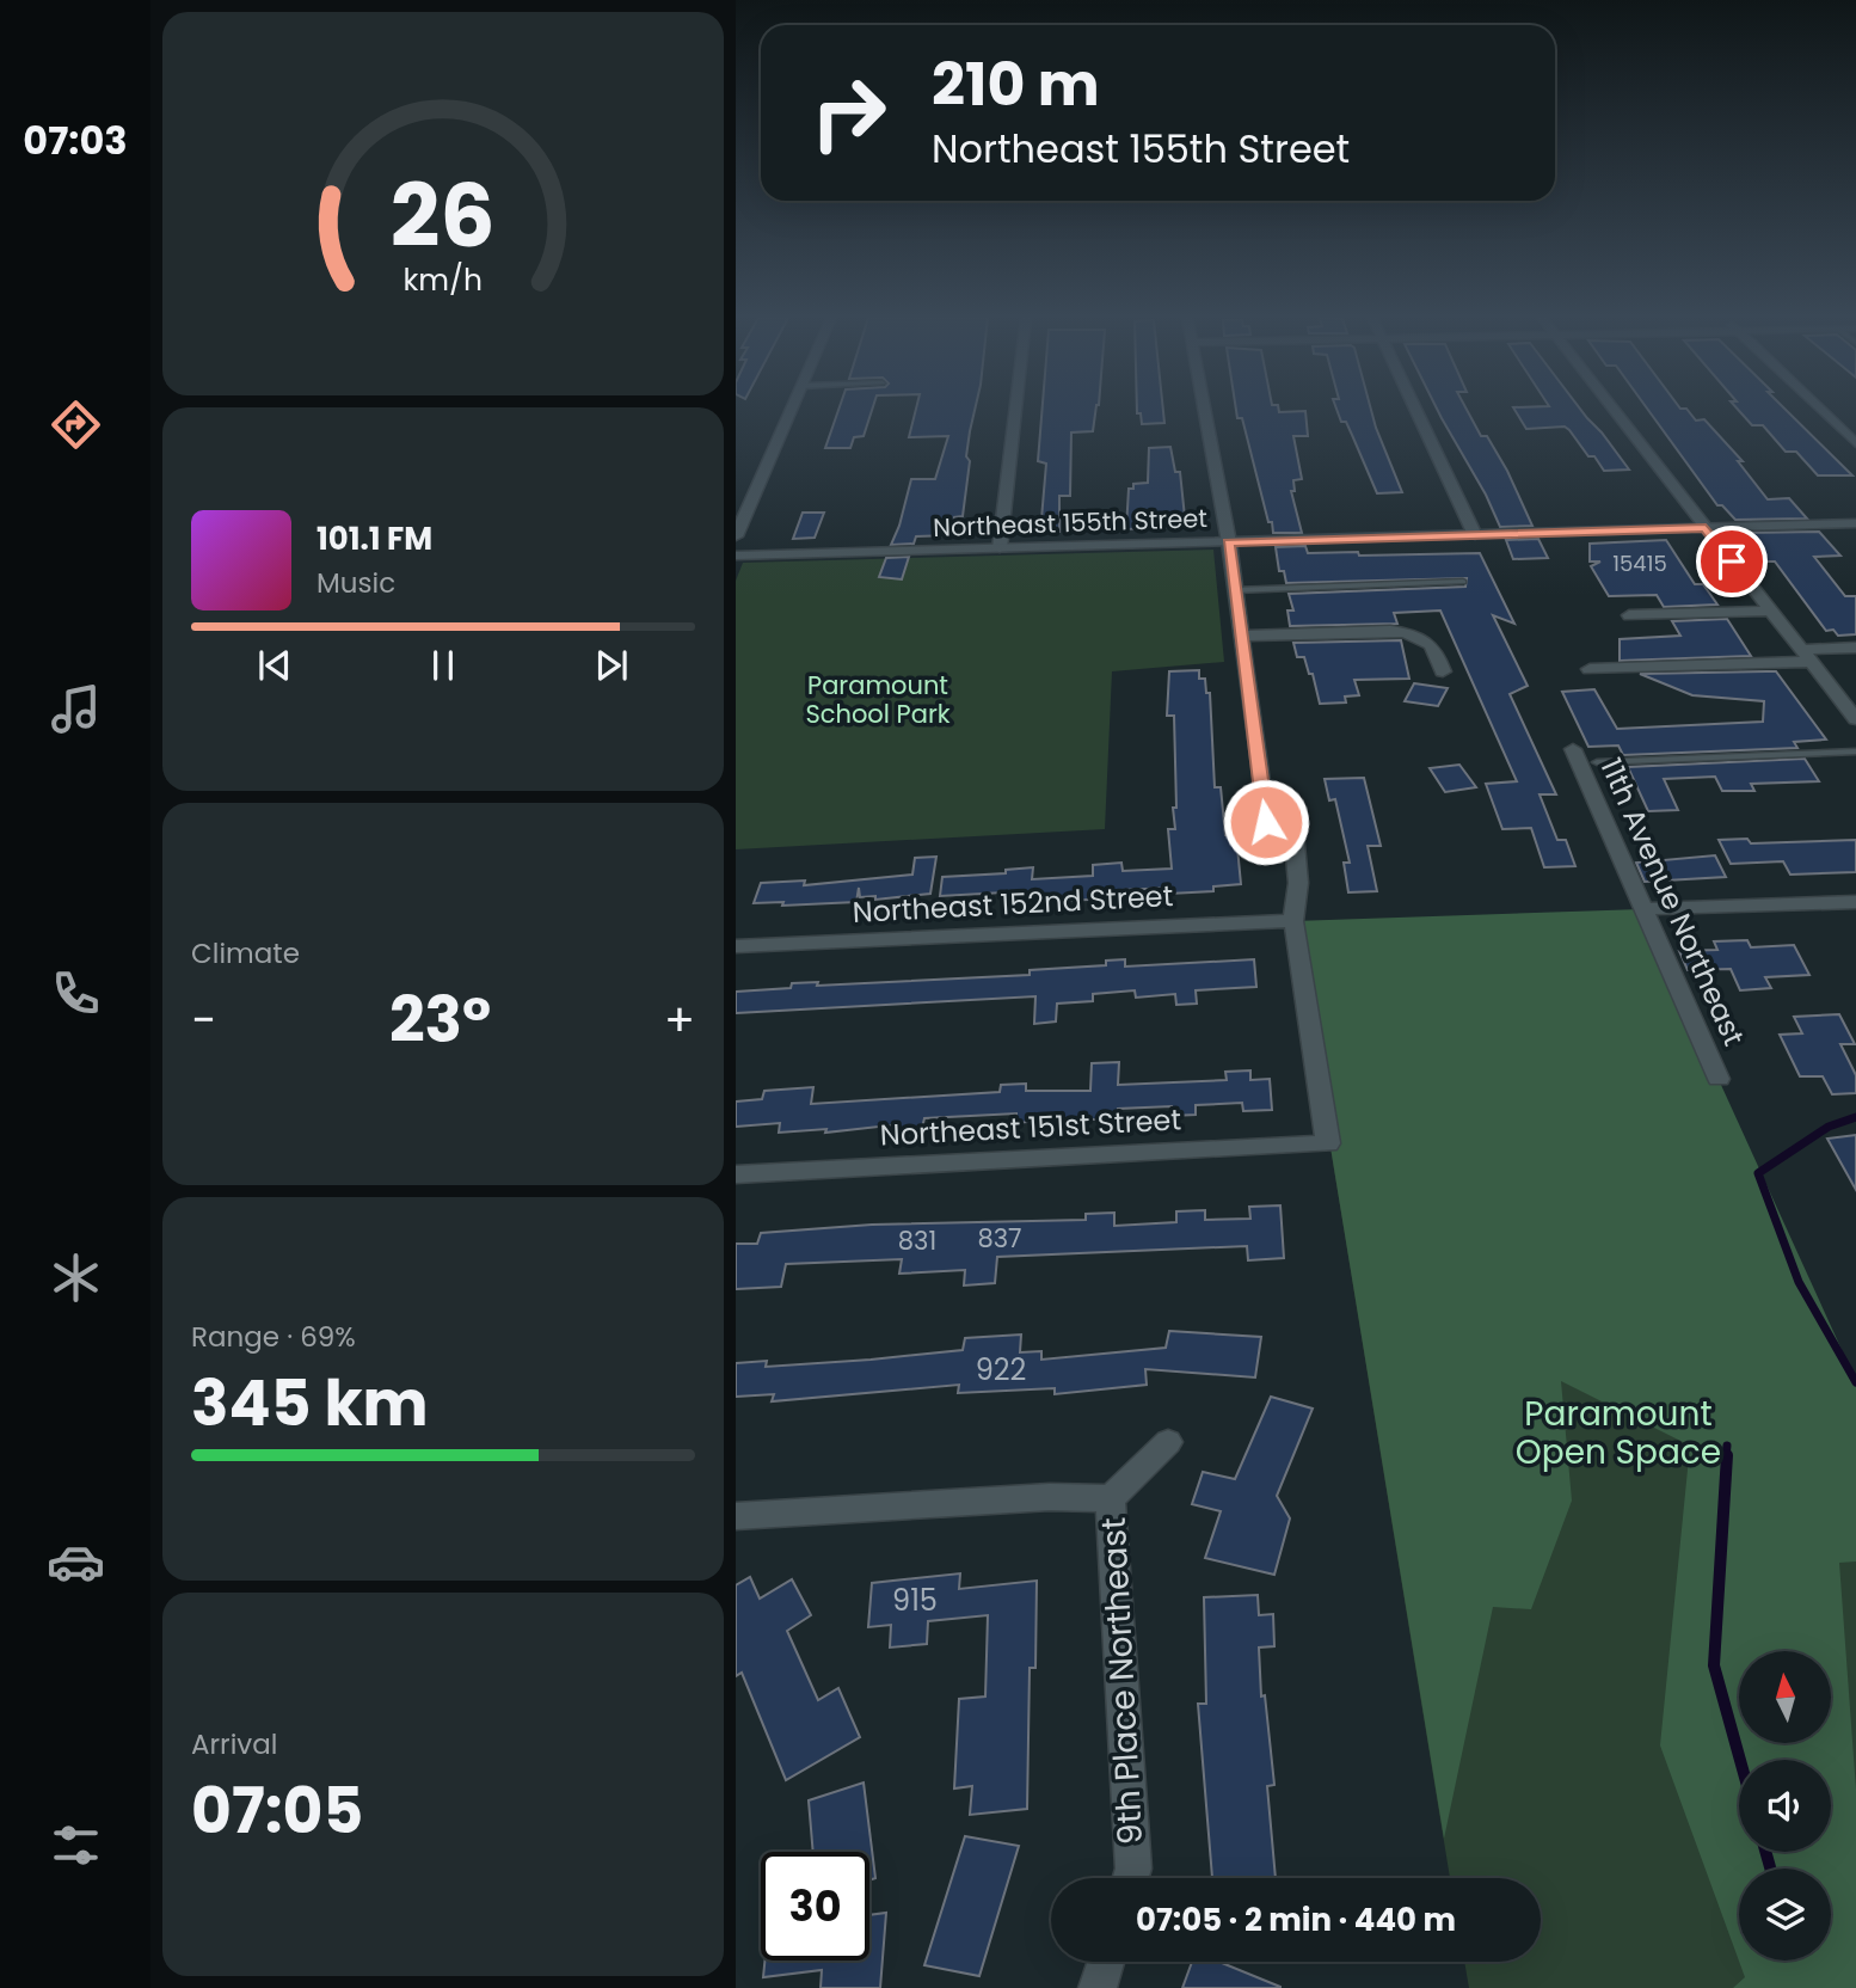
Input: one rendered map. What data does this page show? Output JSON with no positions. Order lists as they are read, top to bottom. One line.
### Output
{"streets":{"street":["Northeast 155th Street","11th Avenue Northeast","Northeast 152nd Street","Northeast 151st Street","9th Place Northeast"]},"crossings":[["Northeast 152nd Street","Northeast 151st Street"]],"parks":["Paramount School Park","Paramount Open Space"],"house_numbers":["15415","837","831","922","915"],"north":"top","page":{"tabs":"07:03","turn":["210 m","Northeast 155th Street"],"song":["101.1 FM","Music"],"tile":["Climate",["Range · 69%","345 km"],["Arrival","07:05"]],"heat":["−","23°","+"],"limit":"30","trip":"07:05 · 2 min · 440 m","gauge":["26","km/h"]}}
